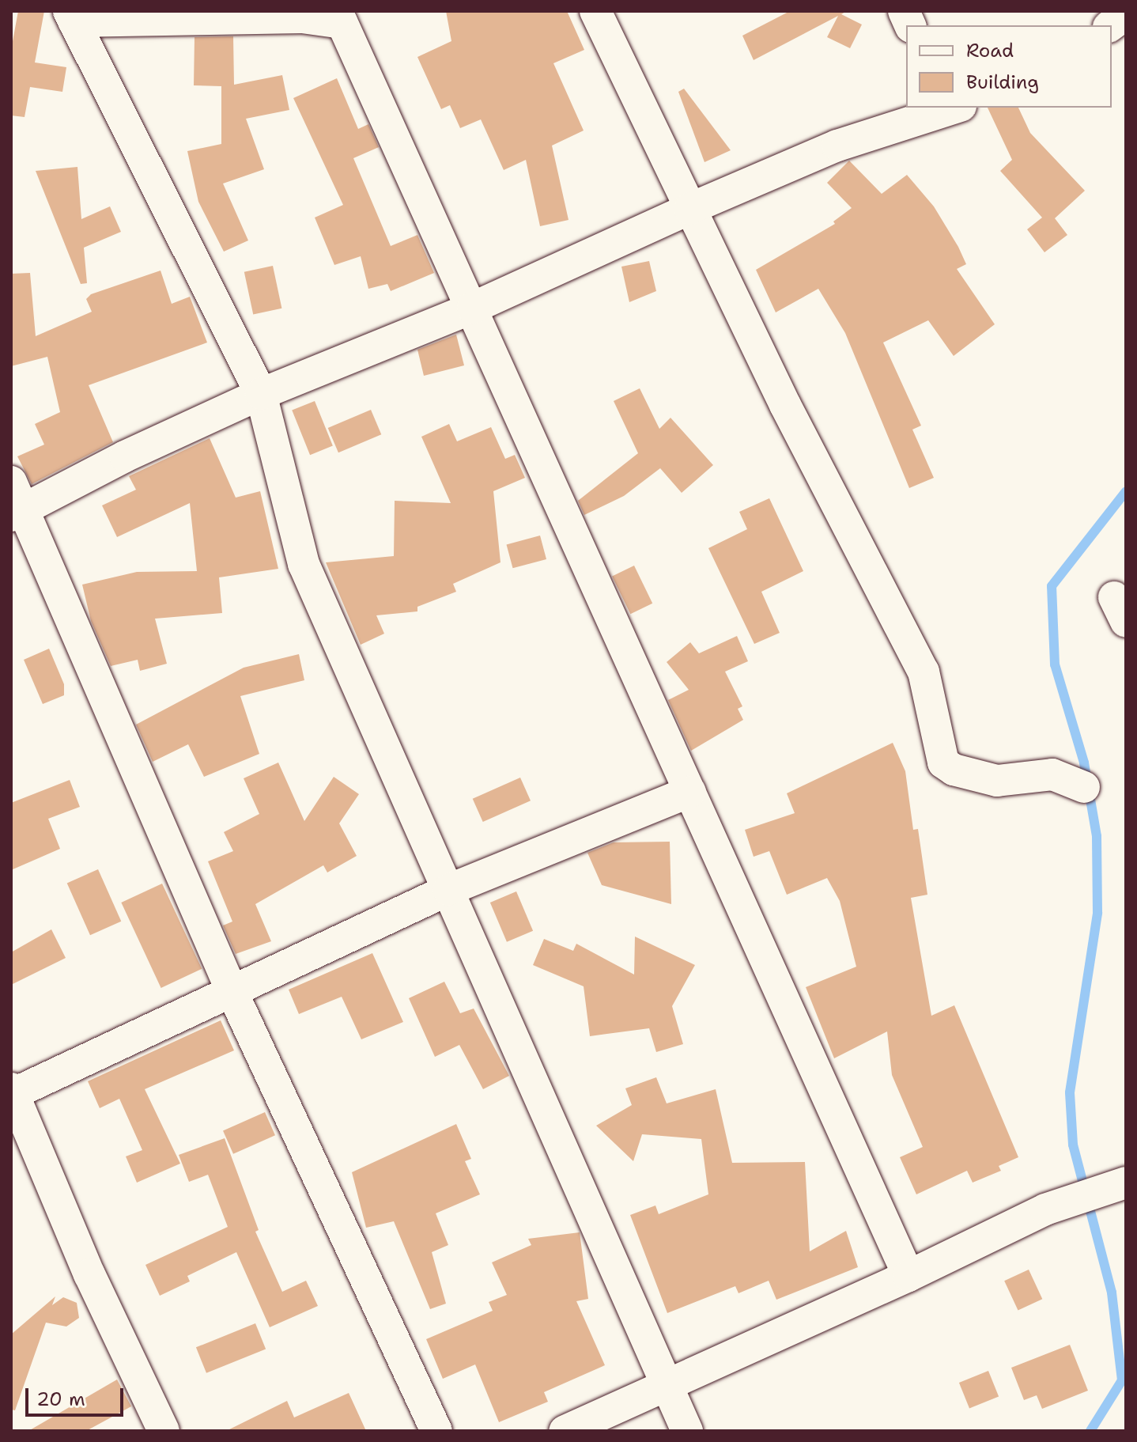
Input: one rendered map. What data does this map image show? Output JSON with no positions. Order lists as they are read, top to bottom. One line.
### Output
{"legend":["Road","Building"],"scale_bar":"20 m"}
